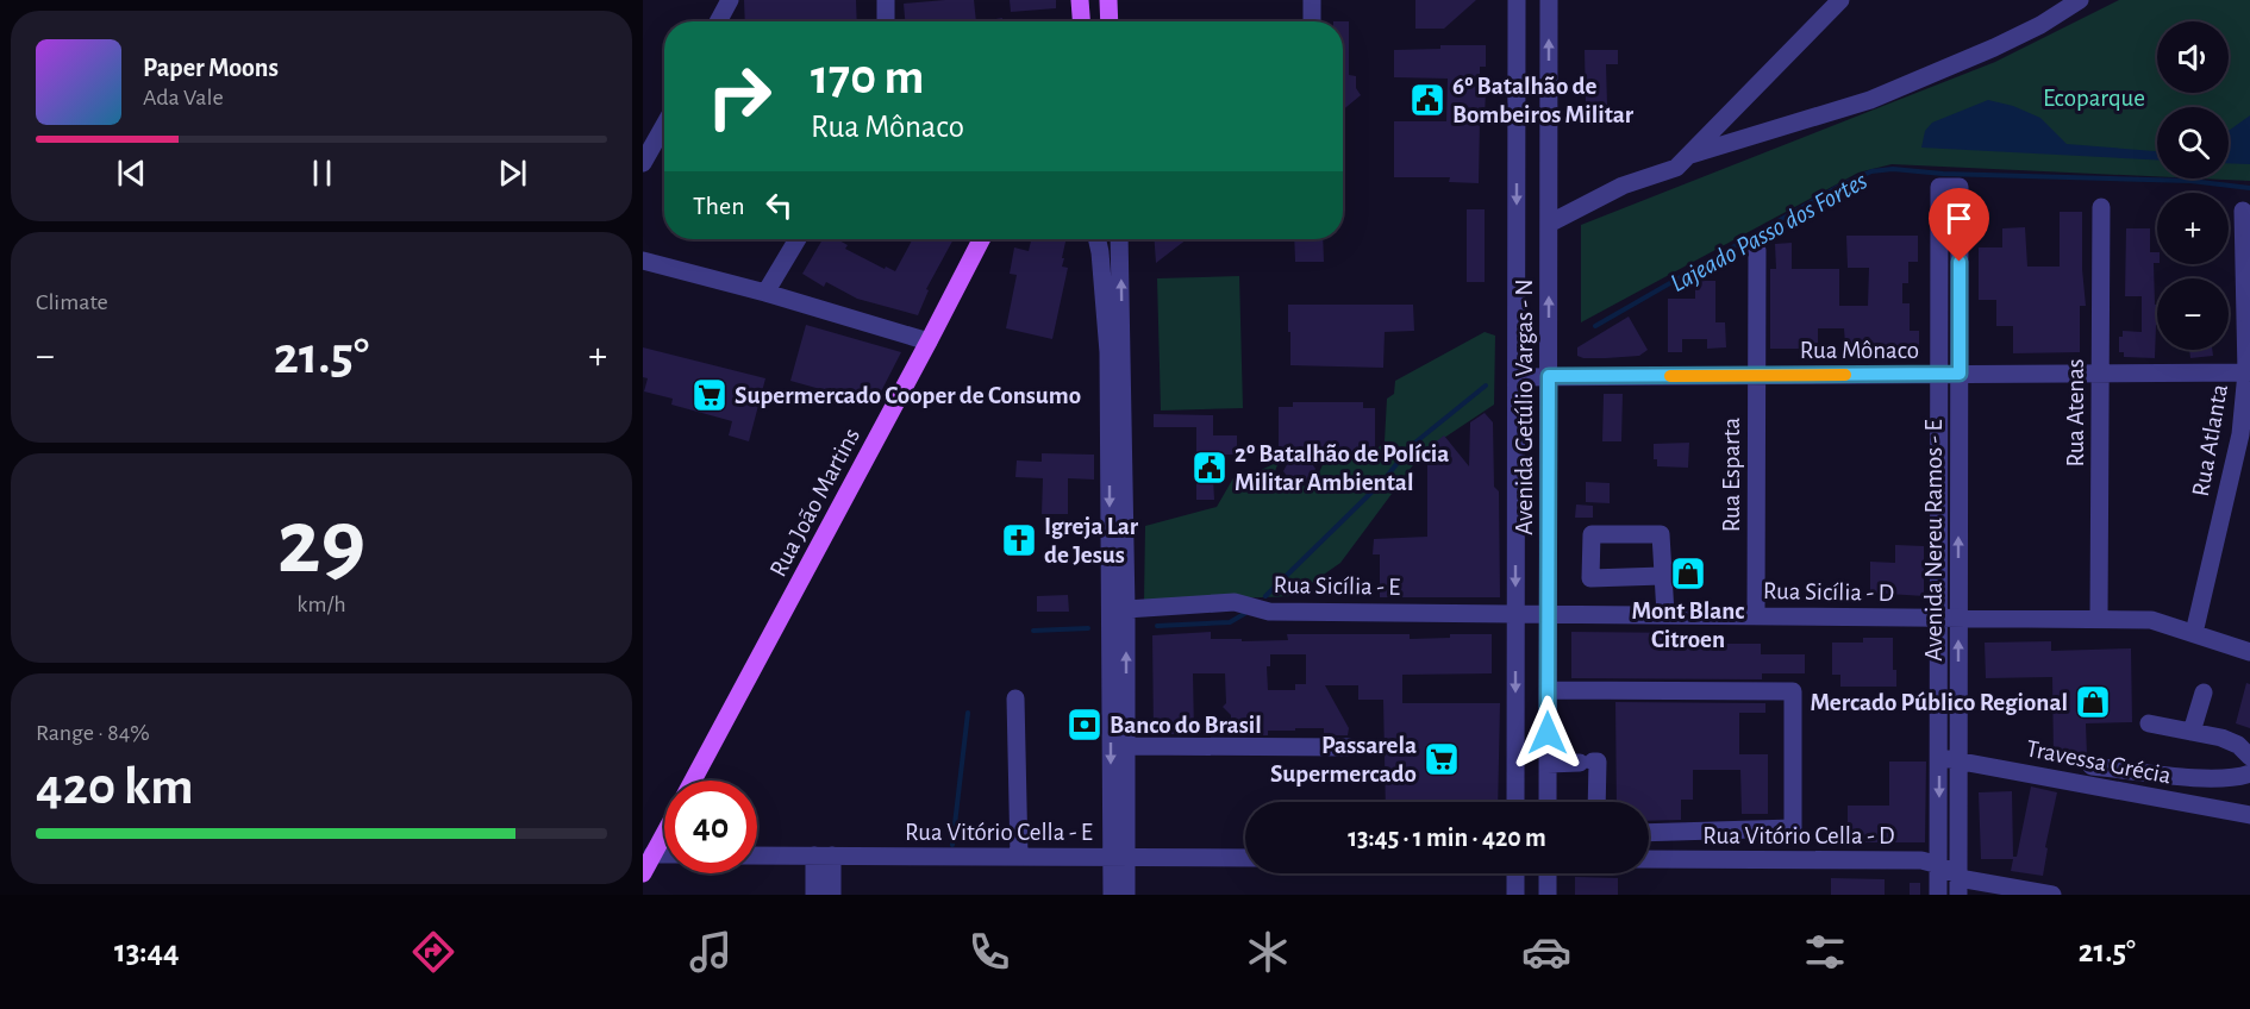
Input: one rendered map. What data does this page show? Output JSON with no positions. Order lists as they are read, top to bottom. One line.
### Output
{"streets":{"main road":["Rua João Martins"],"street":["Rua Mônaco","Avenida Getúlio Vargas - N","Rua Atenas","Rua Atlanta","Rua Esparta","Avenida Nereu Ramos - E","Rua Sicília - E","Rua Sicília - D","Travessa Grécia","Rua Vitório Cella - E","Rua Vitório Cella - D"]},"crossings":[["Rua Mônaco","Avenida Getúlio Vargas - N"],["Rua Mônaco","Rua Atenas"],["Rua Mônaco","Rua Atlanta"],["Rua Mônaco","Rua Esparta"],["Rua Mônaco","Avenida Nereu Ramos - E"],["Avenida Getúlio Vargas - N","Rua Sicília - E"],["Avenida Getúlio Vargas - N","Rua Sicília - D"],["Rua Atenas","Rua Sicília - D"],["Rua Atlanta","Rua Sicília - D"],["Rua Esparta","Rua Sicília - D"],["Avenida Nereu Ramos - E","Rua Sicília - D"],["Avenida Nereu Ramos - E","Travessa Grécia"],["Avenida Nereu Ramos - E","Rua Vitório Cella - D"],["Rua Sicília - E","Rua Sicília - D"]],"water":["Lajeado Passo dos Fortes"],"parks":["Ecoparque"],"places":{"public building":["6º Batalhão de Bombeiros Militar","2º Batalhão de Polícia Militar Ambiental"],"supermarket":["Supermercado Cooper de Consumo","Passarela Supermercado"],"church":["Igreja Lar de Jesus"],"shop":["Mont Blanc Citroen","Mercado Público Regional"],"bank":["Banco do Brasil"]},"page":{"map_buttons":["+","−"],"turn":["170 m","Rua Mônaco"],"song":["Paper Moons","Ada Vale"],"then":"Then","tile":["Climate",["29","km/h"],["Range · 84%","420 km"]],"heat":["−","21.5°","+"],"limit":"40","trip":"13:45 · 1 min · 420 m","tabs":["13:44","21.5°"]}}
